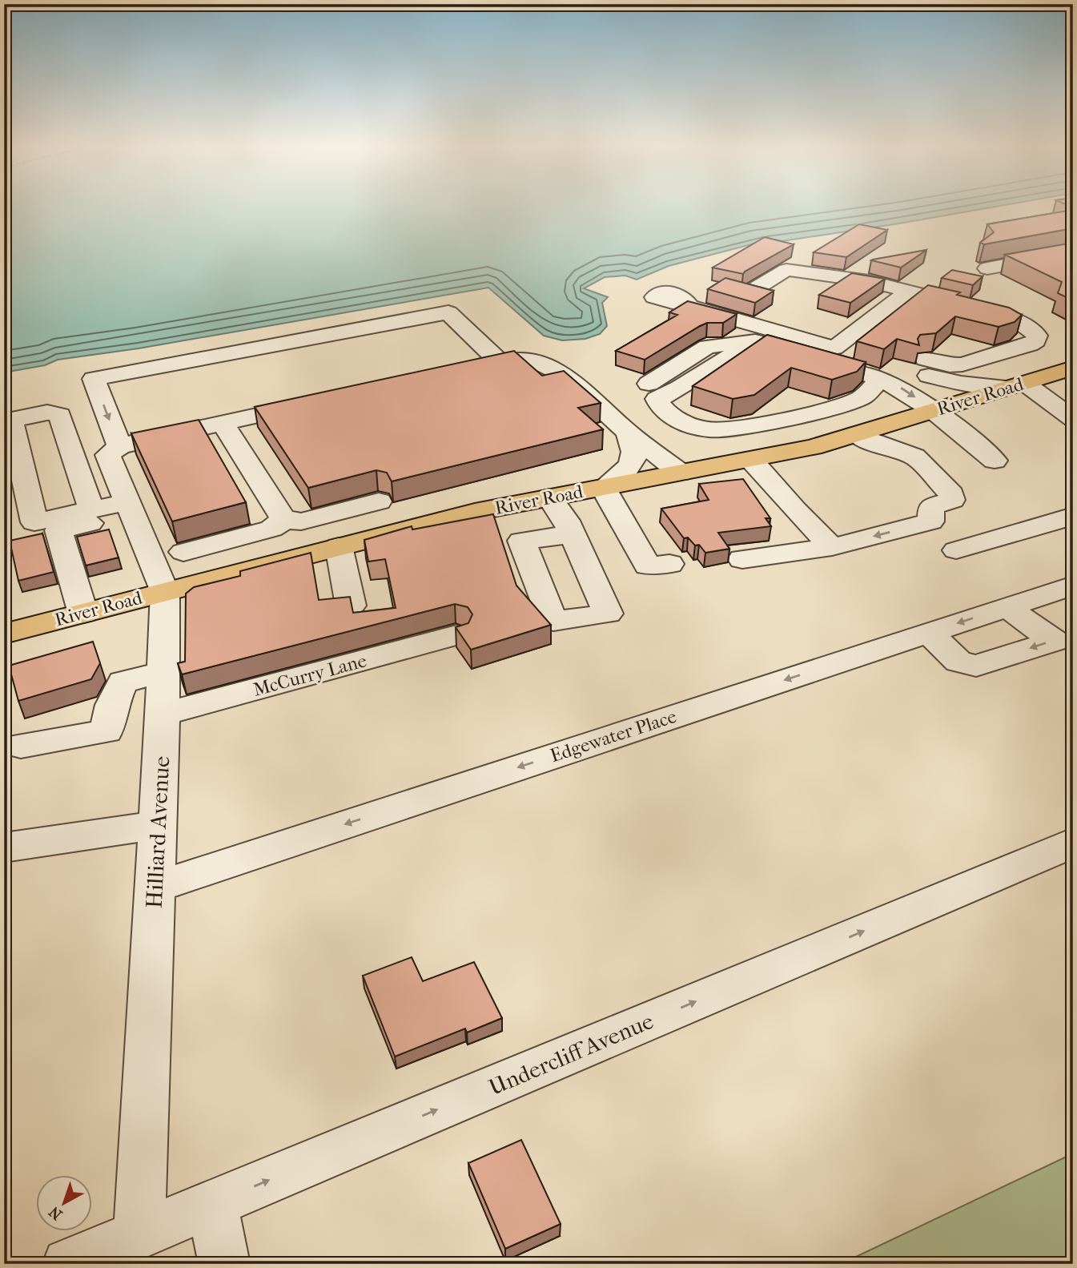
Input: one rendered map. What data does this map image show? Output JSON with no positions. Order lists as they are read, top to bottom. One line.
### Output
{"streets":{"main road":["River Road"],"street":["McCurry Lane","Edgewater Place","Hilliard Avenue","Undercliff Avenue"]},"crossings":[["River Road","Hilliard Avenue"],["McCurry Lane","Hilliard Avenue"],["Edgewater Place","Hilliard Avenue"],["Hilliard Avenue","Undercliff Avenue"]],"one_way":["Edgewater Place","Undercliff Avenue"],"north":"bottom left"}
